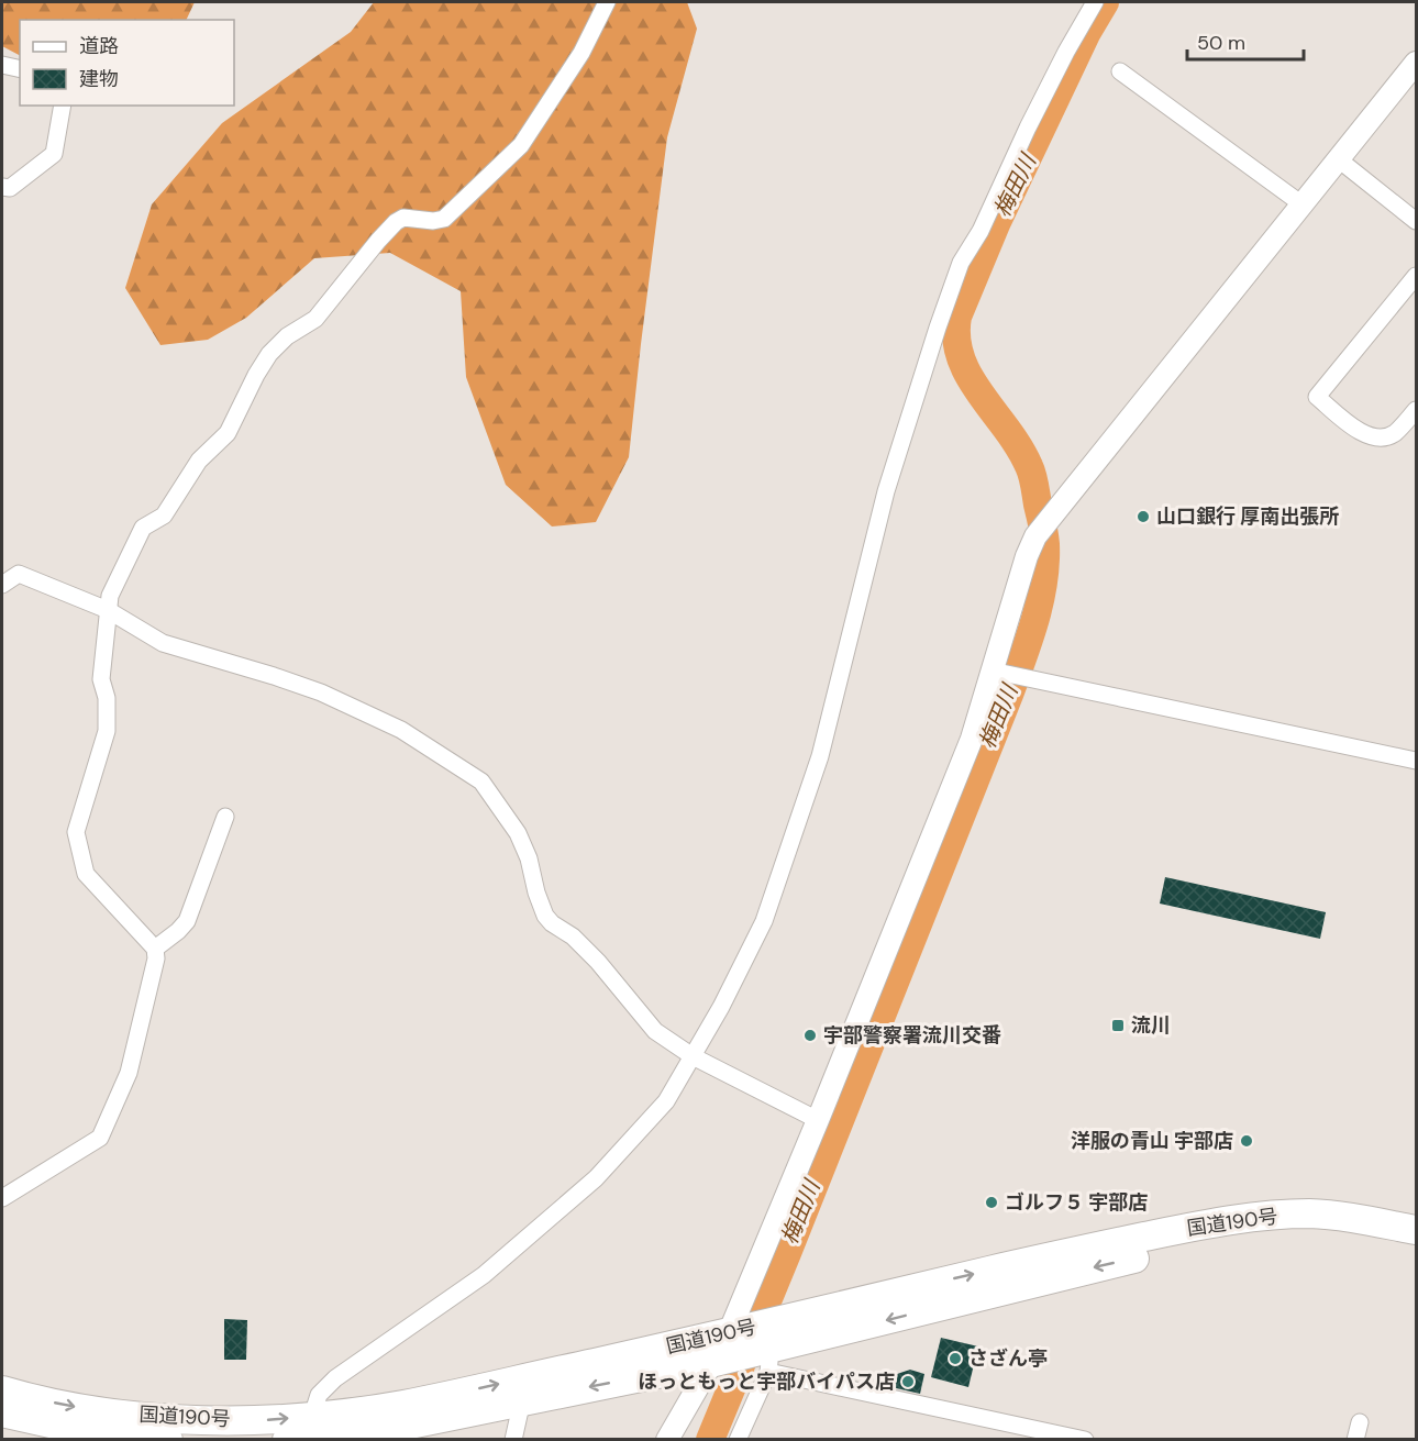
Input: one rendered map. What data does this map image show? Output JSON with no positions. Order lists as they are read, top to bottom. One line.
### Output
{"streets":{"highway":["国道190号"]},"water":["梅田川"],"places":{"other":["山口銀行 厚南出張所","宇部警察署流川交番","洋服の青山 宇部店","ゴルフ５ 宇部店","さざん亭","ほっともっと宇部バイパス店"],"transit":["流川"]},"legend":["道路","建物"],"scale_bar":"50 m"}
